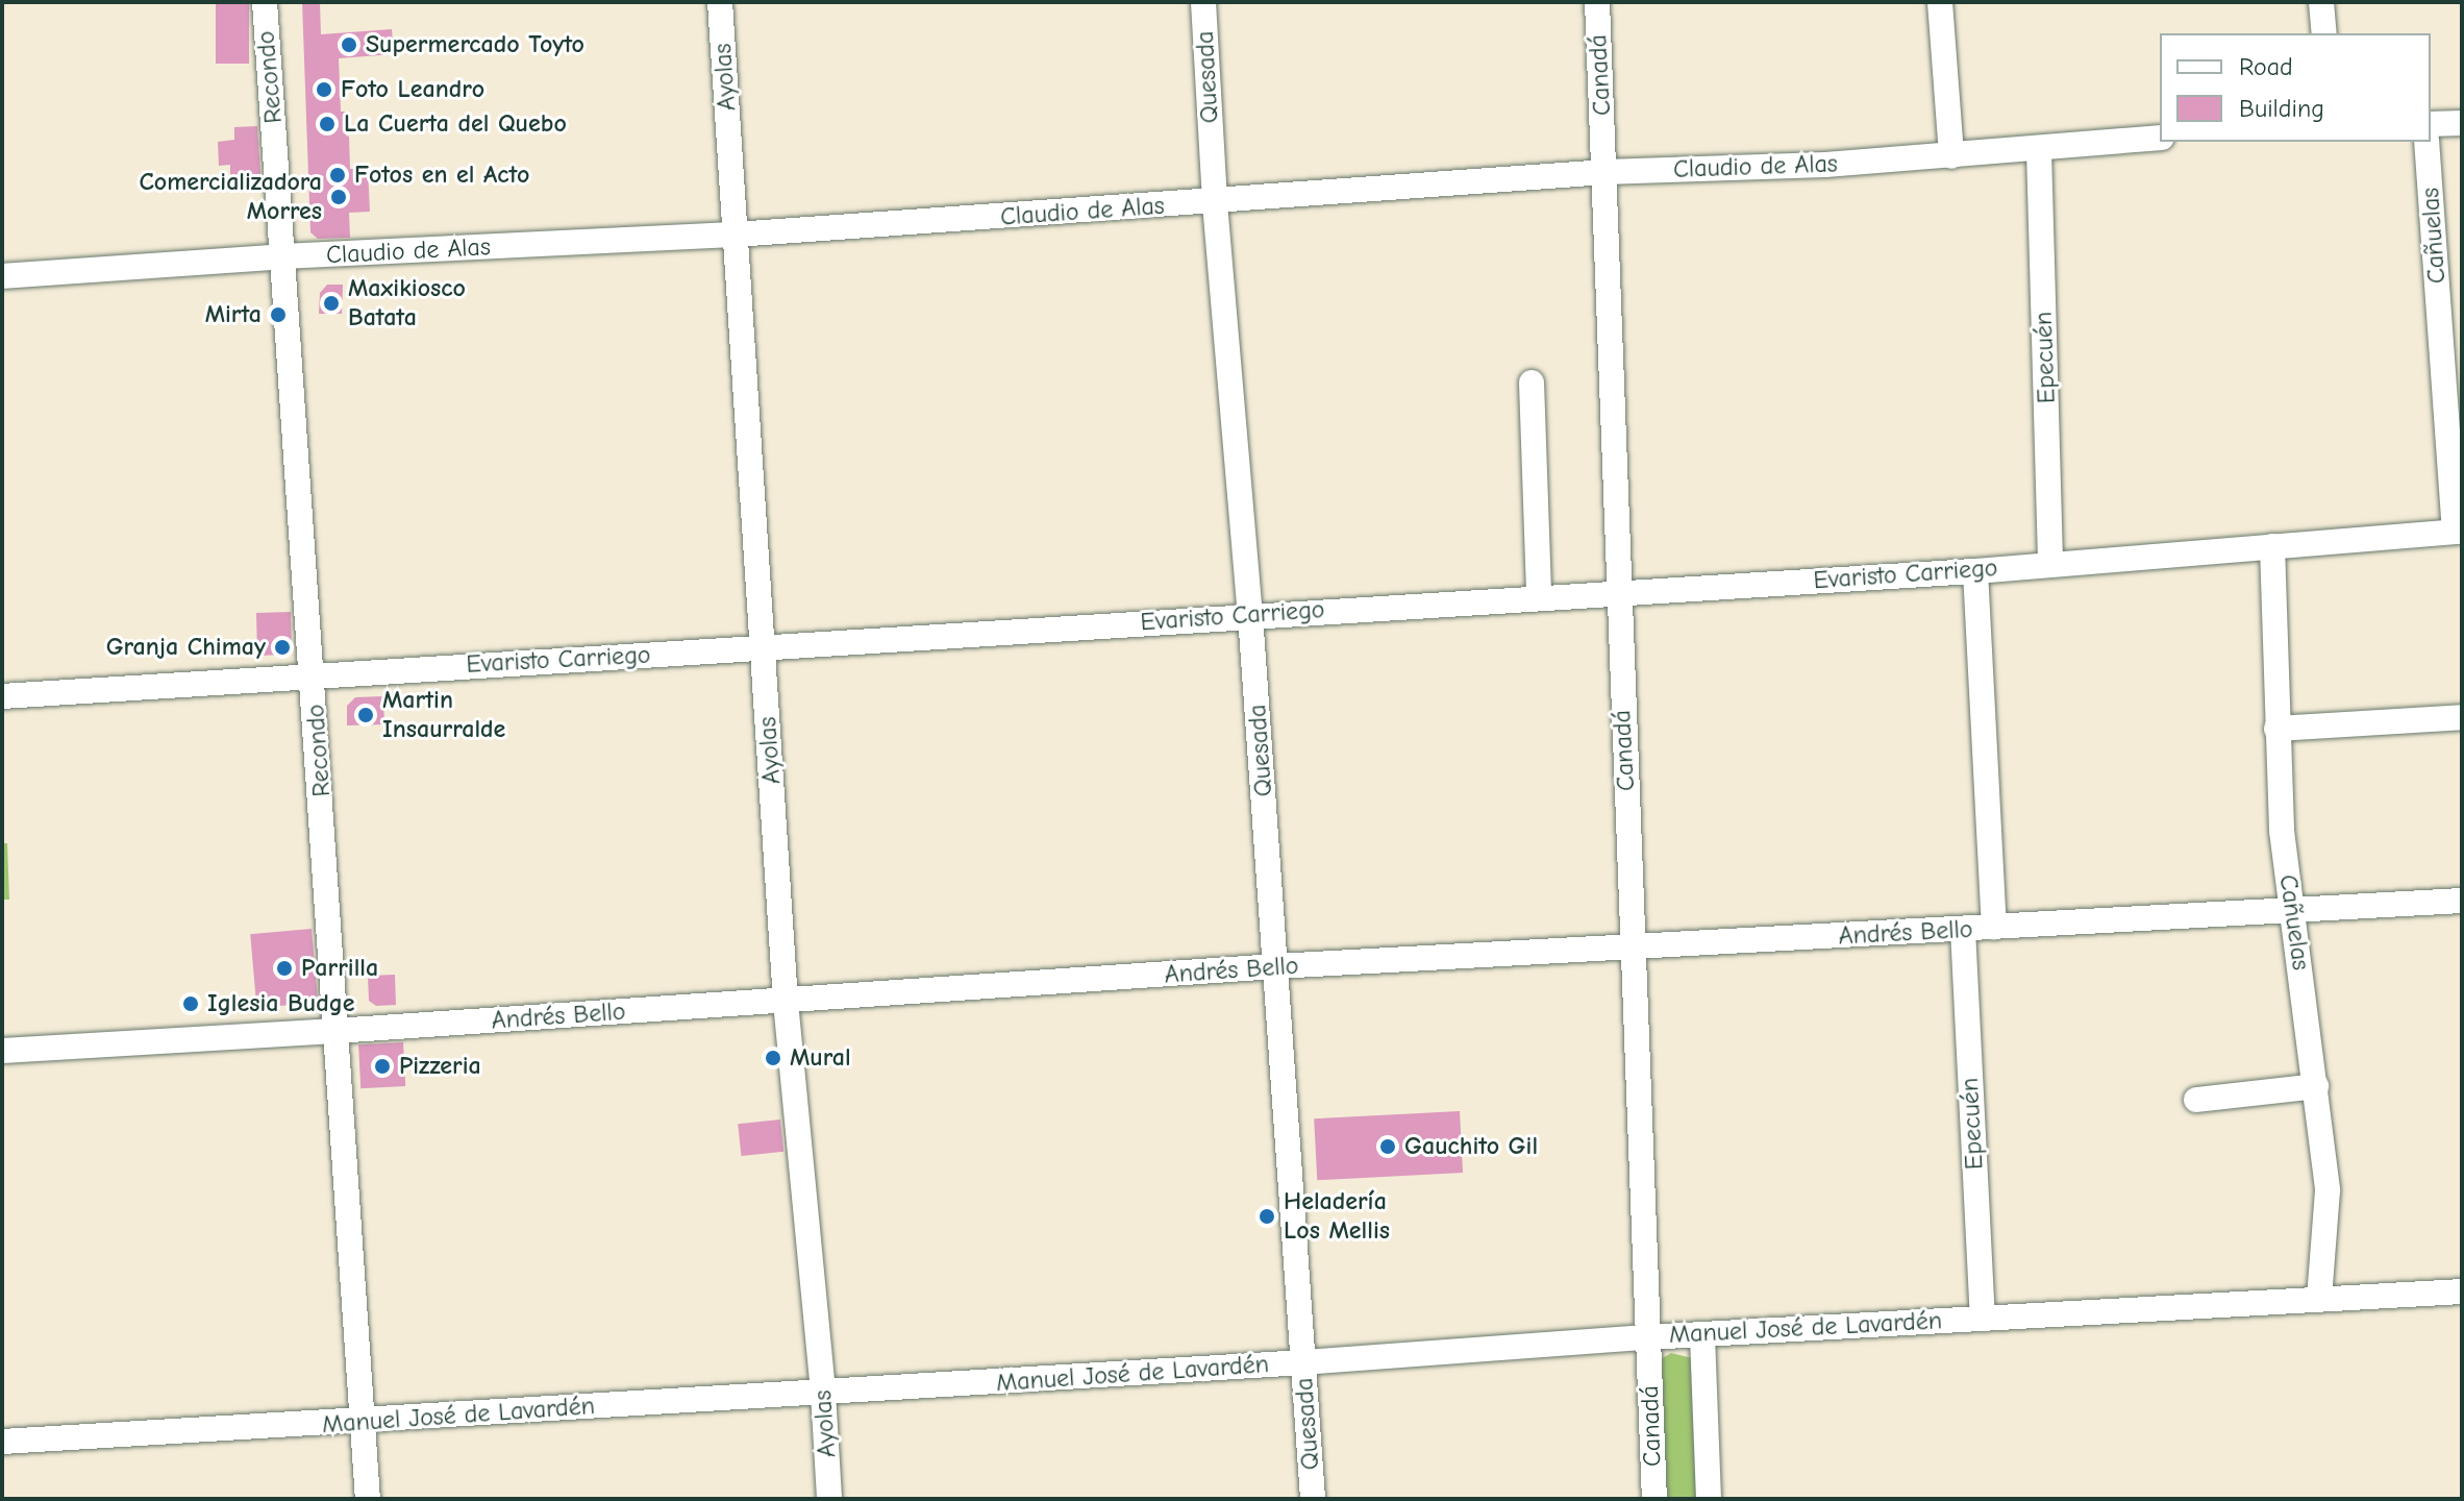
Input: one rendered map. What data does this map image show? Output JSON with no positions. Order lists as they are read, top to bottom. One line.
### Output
{"streets":{"street":["Canadá","Recondo","Ayolas","Quesada","Claudio de Alas","Cañuelas","Epecuén","Evaristo Carriego","Andrés Bello","Manuel José de Lavardén"]},"crossings":[["Canadá","Claudio de Alas"],["Canadá","Evaristo Carriego"],["Canadá","Andrés Bello"],["Canadá","Manuel José de Lavardén"],["Recondo","Claudio de Alas"],["Recondo","Evaristo Carriego"],["Recondo","Andrés Bello"],["Recondo","Manuel José de Lavardén"],["Ayolas","Claudio de Alas"],["Ayolas","Evaristo Carriego"],["Ayolas","Andrés Bello"],["Ayolas","Manuel José de Lavardén"],["Quesada","Claudio de Alas"],["Quesada","Evaristo Carriego"],["Quesada","Andrés Bello"],["Quesada","Manuel José de Lavardén"],["Claudio de Alas","Epecuén"],["Cañuelas","Evaristo Carriego"],["Cañuelas","Andrés Bello"],["Cañuelas","Manuel José de Lavardén"],["Epecuén","Evaristo Carriego"],["Epecuén","Andrés Bello"],["Epecuén","Manuel José de Lavardén"]],"places":["Supermercado Toyto","Foto Leandro","La Cuerta del Quebo","Fotos en el Acto","Comercializadora Morres","Maxikiosco Batata","Mirta","Granja Chimay","Martin Insaurralde","Parrilla","Iglesia Budge","Mural","Pizzeria","Gauchito Gil","Heladería Los Mellis"],"legend":["Road","Building"]}
